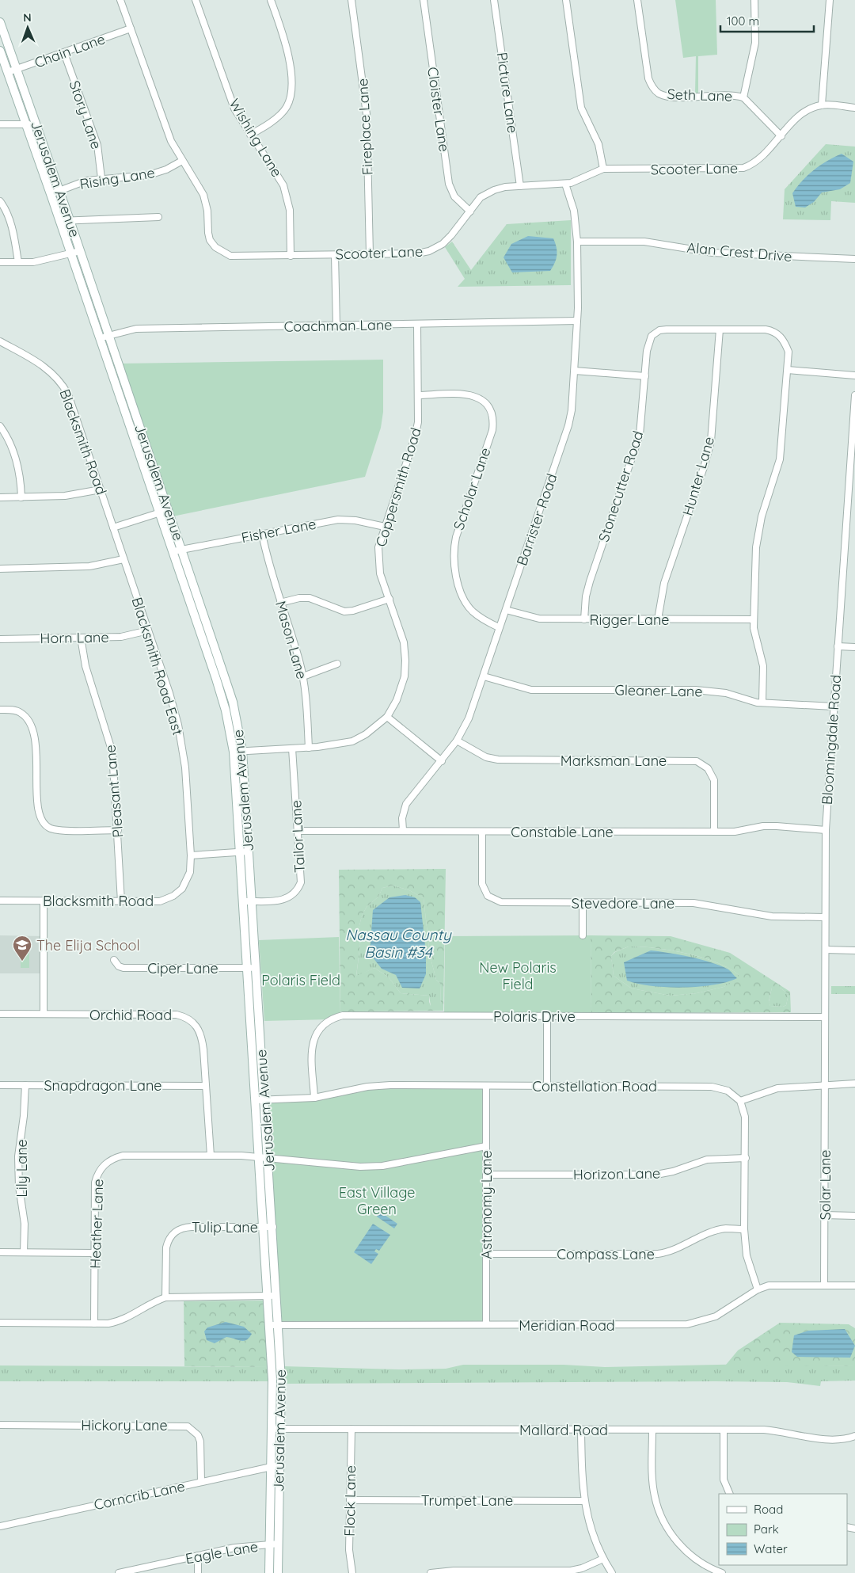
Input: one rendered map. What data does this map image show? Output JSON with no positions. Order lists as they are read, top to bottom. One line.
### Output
{"streets":{"main road":["Jerusalem Avenue"],"street":["Chain Lane","Picture Lane","Seth Lane","Cloister Lane","Story Lane","Fireplace Lane","Wishing Lane","Scooter Lane","Rising Lane","Alan Crest Drive","Coachman Lane","Blacksmith Road","Hunter Lane","Stonecutter Road","Coppersmith Road","Scholar Lane","Barrister Road","Fisher Lane","Rigger Lane","Horn Lane","Mason Lane","Blacksmith Road East","Gleaner Lane","Bloomingdale Road","Marksman Lane","Pleasant Lane","Constable Lane","Tailor Lane","Stevedore Lane","Ciper Lane","Orchid Road","Polaris Drive","Snapdragon Lane","Constellation Road","Lily Lane","Horizon Lane","Solar Lane","Astronomy Lane","Heather Lane","Tulip Lane","Compass Lane","Meridian Road","Hickory Lane","Mallard Road","Corncrib Lane","Trumpet Lane","Flock Lane","Eagle Lane"]},"crossings":[["Chain Lane","Story Lane"],["Chain Lane","Scooter Lane"],["Chain Lane","Jerusalem Avenue"],["Picture Lane","Scooter Lane"],["Cloister Lane","Scooter Lane"],["Story Lane","Rising Lane"],["Fireplace Lane","Scooter Lane"],["Wishing Lane","Scooter Lane"],["Scooter Lane","Rising Lane"],["Scooter Lane","Barrister Road"],["Rising Lane","Jerusalem Avenue"],["Jerusalem Avenue","Coachman Lane"],["Jerusalem Avenue","Coppersmith Road"],["Jerusalem Avenue","Fisher Lane"],["Jerusalem Avenue","Tailor Lane"],["Jerusalem Avenue","Ciper Lane"],["Jerusalem Avenue","Constellation Road"],["Jerusalem Avenue","Heather Lane"],["Jerusalem Avenue","Tulip Lane"],["Jerusalem Avenue","Meridian Road"],["Jerusalem Avenue","Mallard Road"],["Jerusalem Avenue","Corncrib Lane"],["Jerusalem Avenue","Eagle Lane"],["Alan Crest Drive","Barrister Road"],["Coachman Lane","Coppersmith Road"],["Coachman Lane","Barrister Road"],["Blacksmith Road","Blacksmith Road East"],["Blacksmith Road","Pleasant Lane"],["Hunter Lane","Stonecutter Road"],["Hunter Lane","Rigger Lane"],["Stonecutter Road","Rigger Lane"],["Stonecutter Road","Gleaner Lane"],["Coppersmith Road","Scholar Lane"],["Coppersmith Road","Fisher Lane"],["Coppersmith Road","Mason Lane"],["Coppersmith Road","Tailor Lane"],["Scholar Lane","Barrister Road"],["Barrister Road","Rigger Lane"],["Barrister Road","Gleaner Lane"],["Barrister Road","Marksman Lane"],["Barrister Road","Constable Lane"],["Fisher Lane","Mason Lane"],["Horn Lane","Blacksmith Road East"],["Horn Lane","Pleasant Lane"],["Gleaner Lane","Bloomingdale Road"],["Bloomingdale Road","Constable Lane"],["Bloomingdale Road","Stevedore Lane"],["Bloomingdale Road","Polaris Drive"],["Bloomingdale Road","Solar Lane"],["Marksman Lane","Constable Lane"],["Constable Lane","Tailor Lane"],["Constable Lane","Stevedore Lane"],["Orchid Road","Snapdragon Lane"],["Orchid Road","Heather Lane"],["Polaris Drive","Constellation Road"],["Snapdragon Lane","Lily Lane"],["Constellation Road","Astronomy Lane"],["Horizon Lane","Astronomy Lane"],["Solar Lane","Meridian Road"],["Astronomy Lane","Compass Lane"],["Astronomy Lane","Meridian Road"],["Hickory Lane","Corncrib Lane"],["Mallard Road","Flock Lane"],["Trumpet Lane","Flock Lane"]],"water":["Nassau County Basin #34"],"parks":["New Polaris Field","Polaris Field","East Village Green"],"places":{"school or university":["The Elija School"]},"legend":["Road","Park","Water"],"scale_bar":"100 m","north":"top"}
